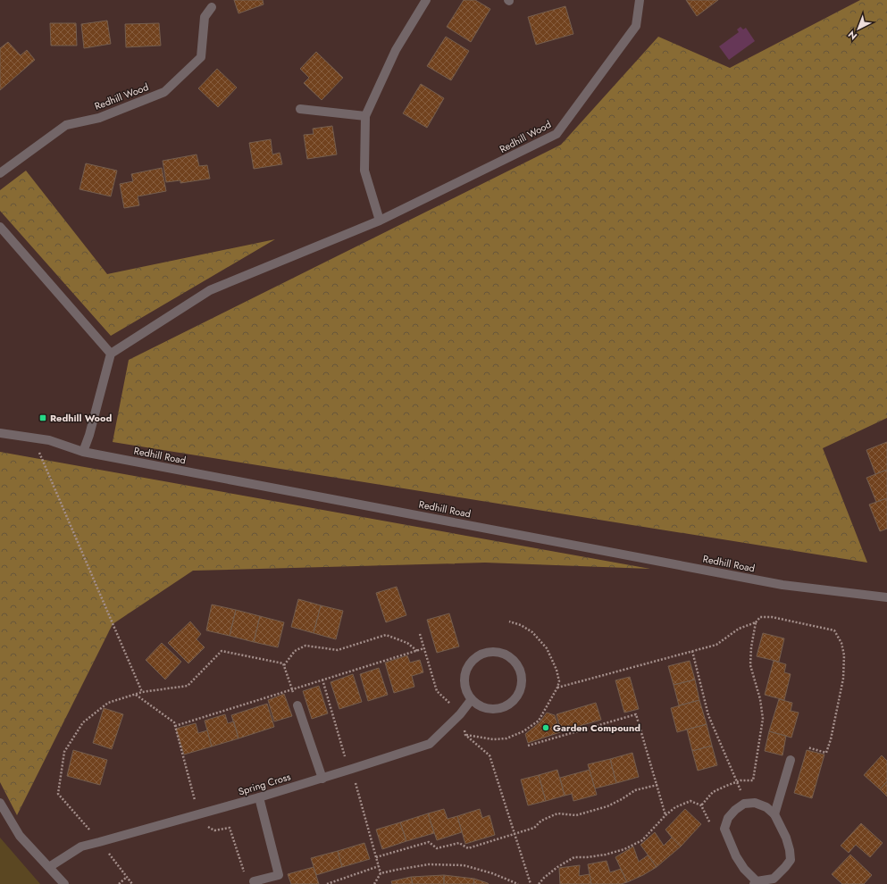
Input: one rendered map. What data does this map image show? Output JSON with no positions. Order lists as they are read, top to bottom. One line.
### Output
{"streets":{"street":["Redhill Wood","Redhill Road","Spring Cross"]},"places":{"transit":["Redhill Wood"],"other":["Garden Compound"]},"north":"bottom left"}
